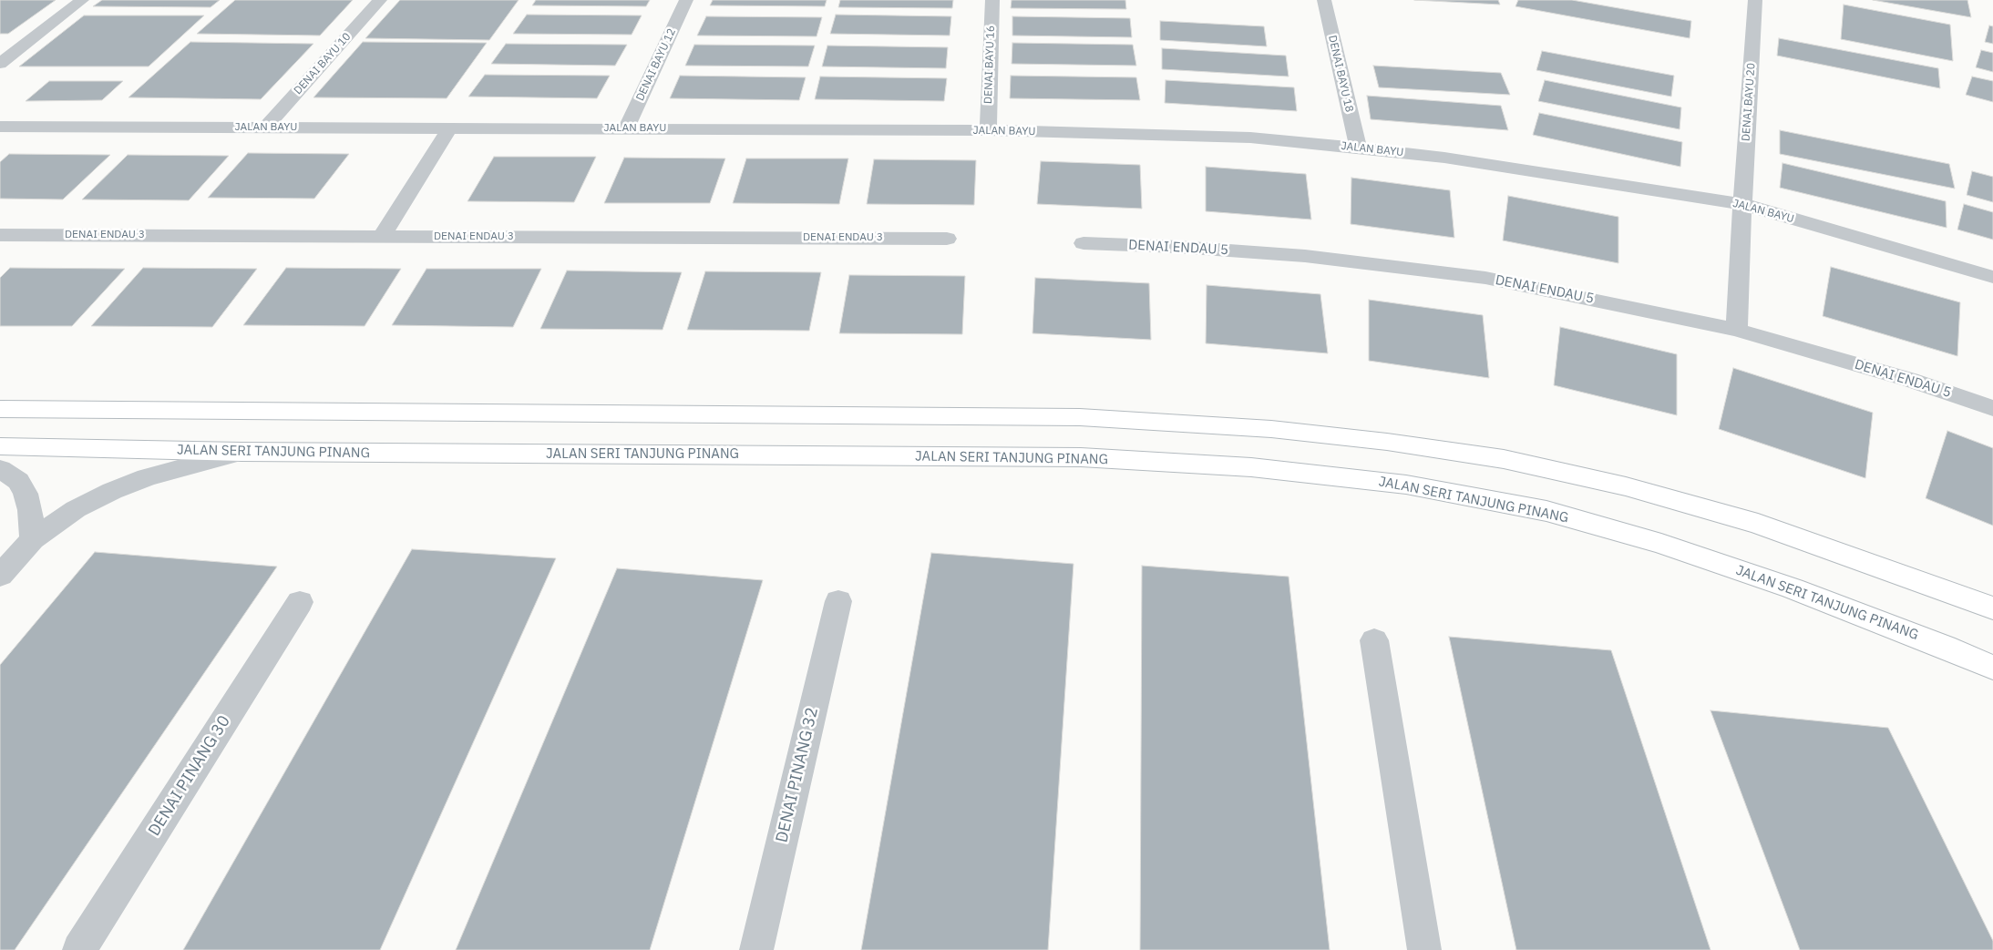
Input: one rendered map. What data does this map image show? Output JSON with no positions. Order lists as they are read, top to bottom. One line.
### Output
{"streets":{"main road":["JALAN SERI TANJUNG PINANG"],"street":["DENAI BAYU 10","DENAI BAYU 12","DENAI BAYU 16","DENAI BAYU 18","DENAI BAYU 20","JALAN BAYU","DENAI ENDAU 3","DENAI ENDAU 5","DENAI PINANG 32","DENAI PINANG 30"]},"crossings":[["DENAI BAYU 10","JALAN BAYU"],["DENAI BAYU 12","JALAN BAYU"],["DENAI BAYU 16","JALAN BAYU"],["DENAI BAYU 18","JALAN BAYU"],["DENAI BAYU 20","JALAN BAYU"],["DENAI BAYU 20","DENAI ENDAU 5"]]}
